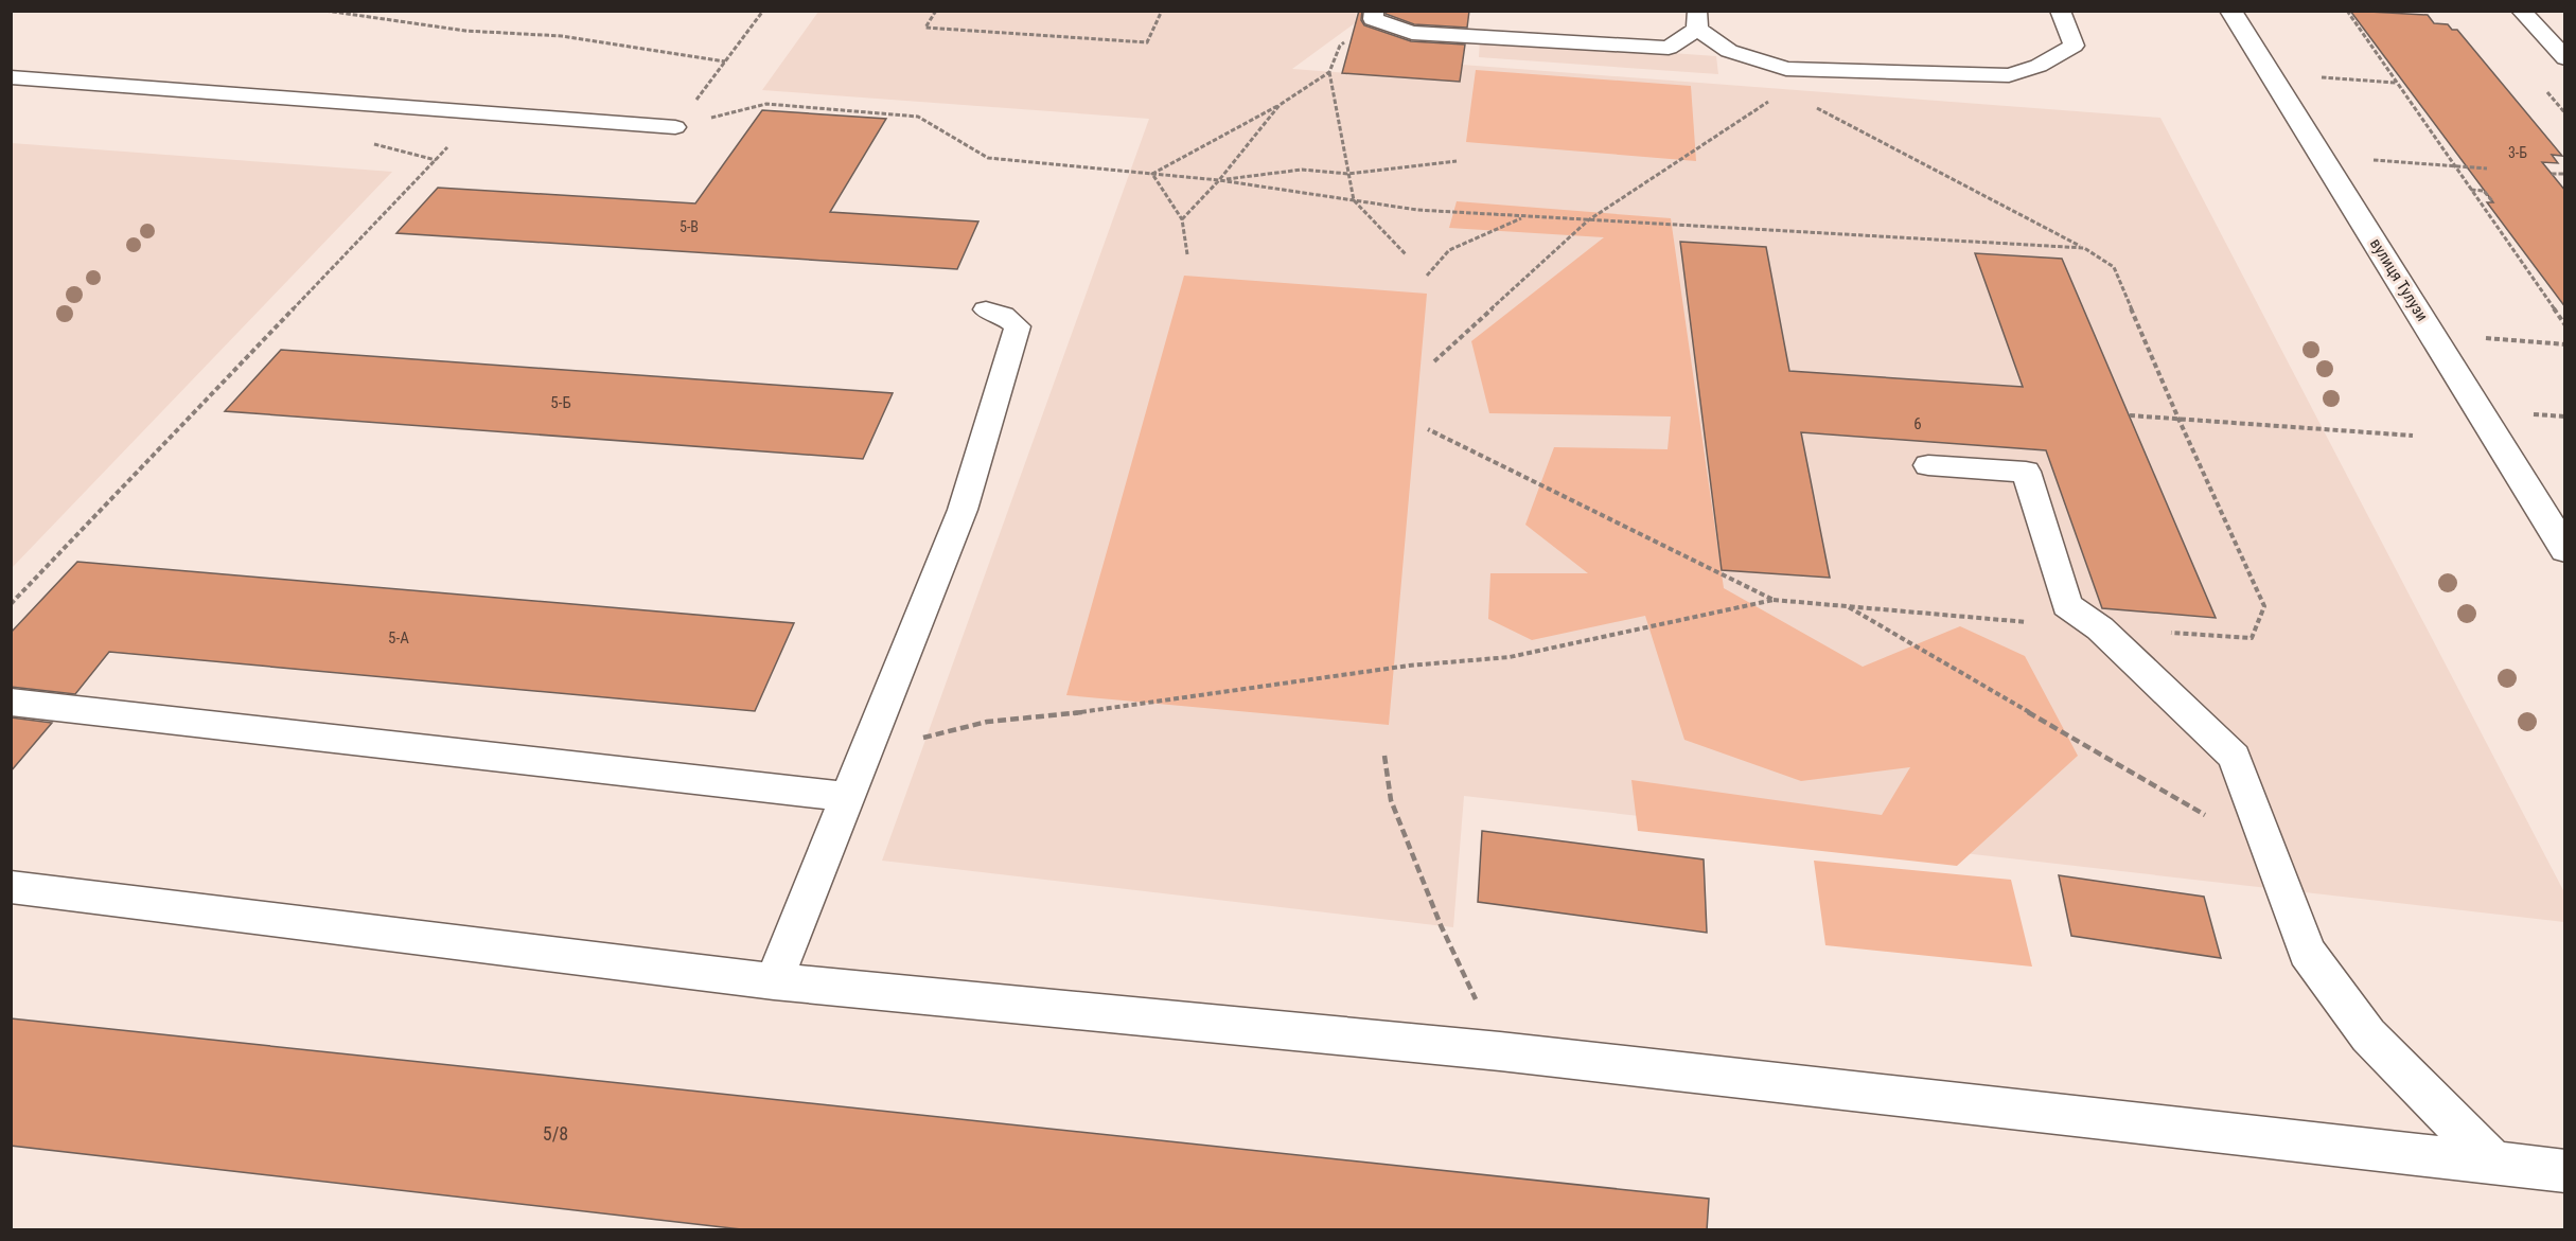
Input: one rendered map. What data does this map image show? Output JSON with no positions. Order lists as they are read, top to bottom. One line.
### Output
{"streets":{"street":["вулиця Тулузи"]},"house_numbers":["3-Б","5-В","5-Б","6","5-А","5/8"]}
